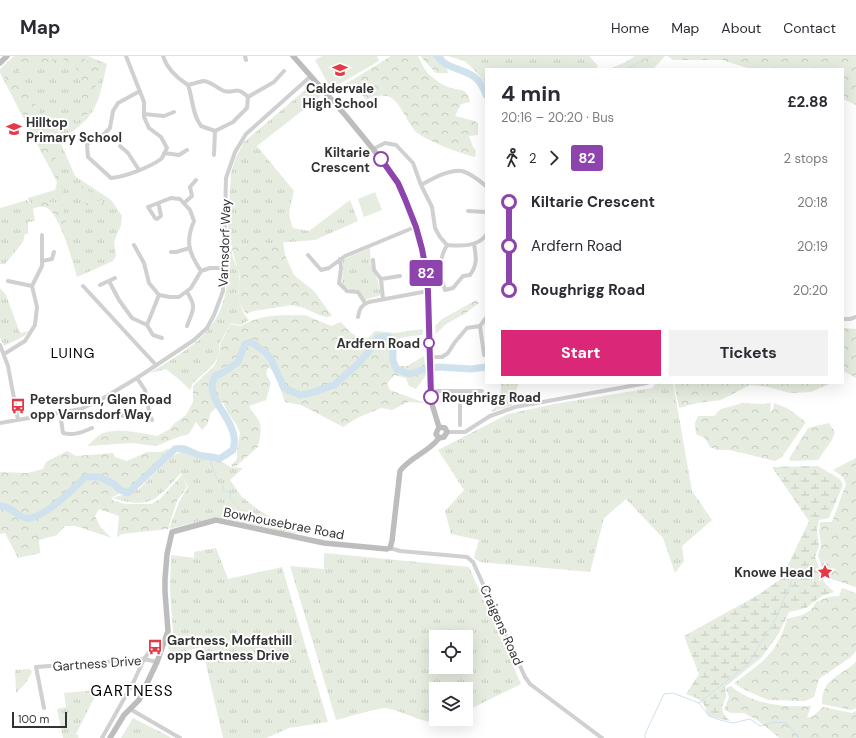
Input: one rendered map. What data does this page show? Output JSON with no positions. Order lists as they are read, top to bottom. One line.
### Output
{"streets":{"street":["Varnsdorf Way","Bowhousebrae Road","Craigens Road","Gartness Drive"]},"crossings":[["Bowhousebrae Road","Craigens Road"],["Bowhousebrae Road","Gartness Drive"]],"districts":["LUING","GARTNESS"],"places":{"school or university":["Caldervale High School","Hilltop Primary School"],"other":["Kiltarie Crescent","Ardfern Road","Roughrigg Road"],"bus stop":["Petersburn, Glen Road opp Varnsdorf Way","Gartness, Moffathill opp Gartness Drive"],"place":["Knowe Head"]},"lines":["bus line 82"],"scale_bar":"100 m","page":{"header":"Map","nav":["Home","Map","About","Contact"],"on_map":"82","heading":["4 min","20:16 – 20:20 · Bus","£2.88"],"legs":["2","82","2 stops"],"list":[{"name":"Kiltarie Crescent","value":"20:18"},{"name":"Ardfern Road","value":"20:19"},{"name":"Roughrigg Road","value":"20:20"}],"buttons":["Start","Tickets"],"scale":"100 m"}}
